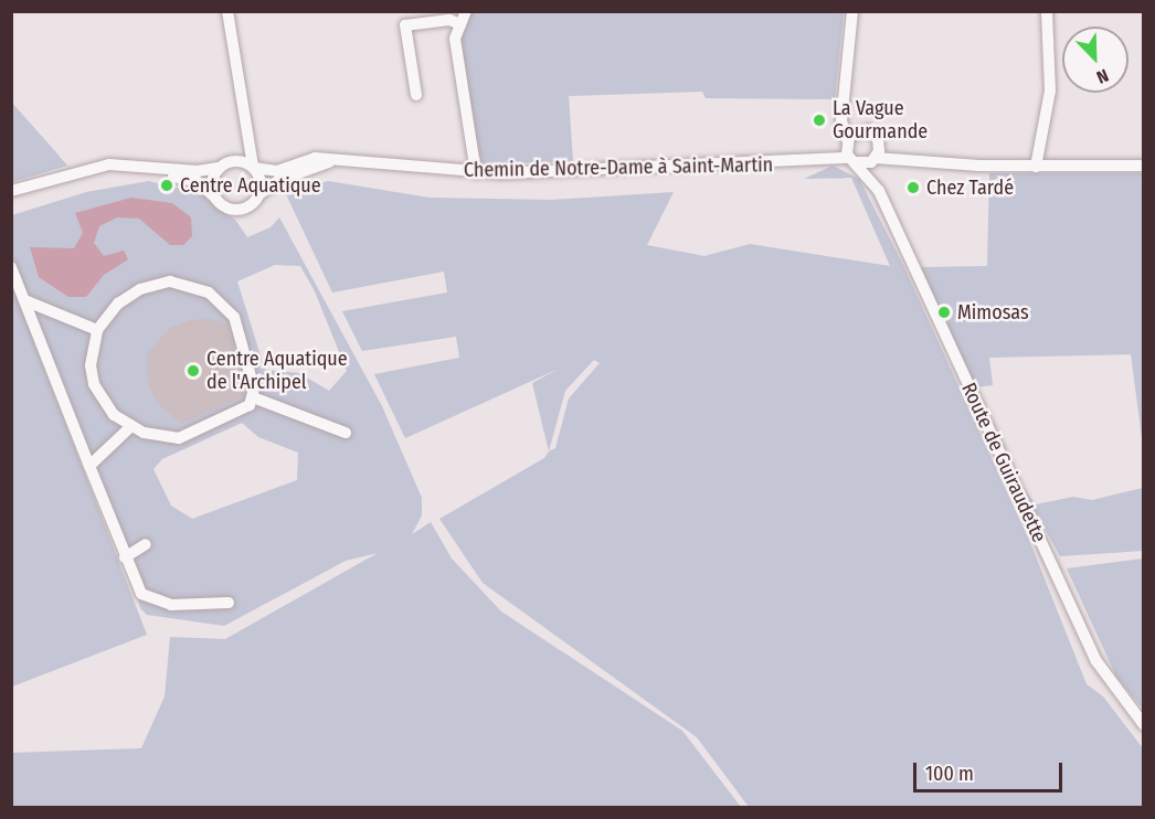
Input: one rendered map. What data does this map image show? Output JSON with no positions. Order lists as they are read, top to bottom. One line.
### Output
{"streets":{"street":["Chemin de Notre-Dame à Saint-Martin","Route de Guiraudette"]},"crossings":[["Chemin de Notre-Dame à Saint-Martin","Route de Guiraudette"]],"places":["La Vague Gourmande","Centre Aquatique","Chez Tardé","Mimosas","Centre Aquatique de l'Archipel"],"scale_bar":"100 m","north":"bottom right"}
